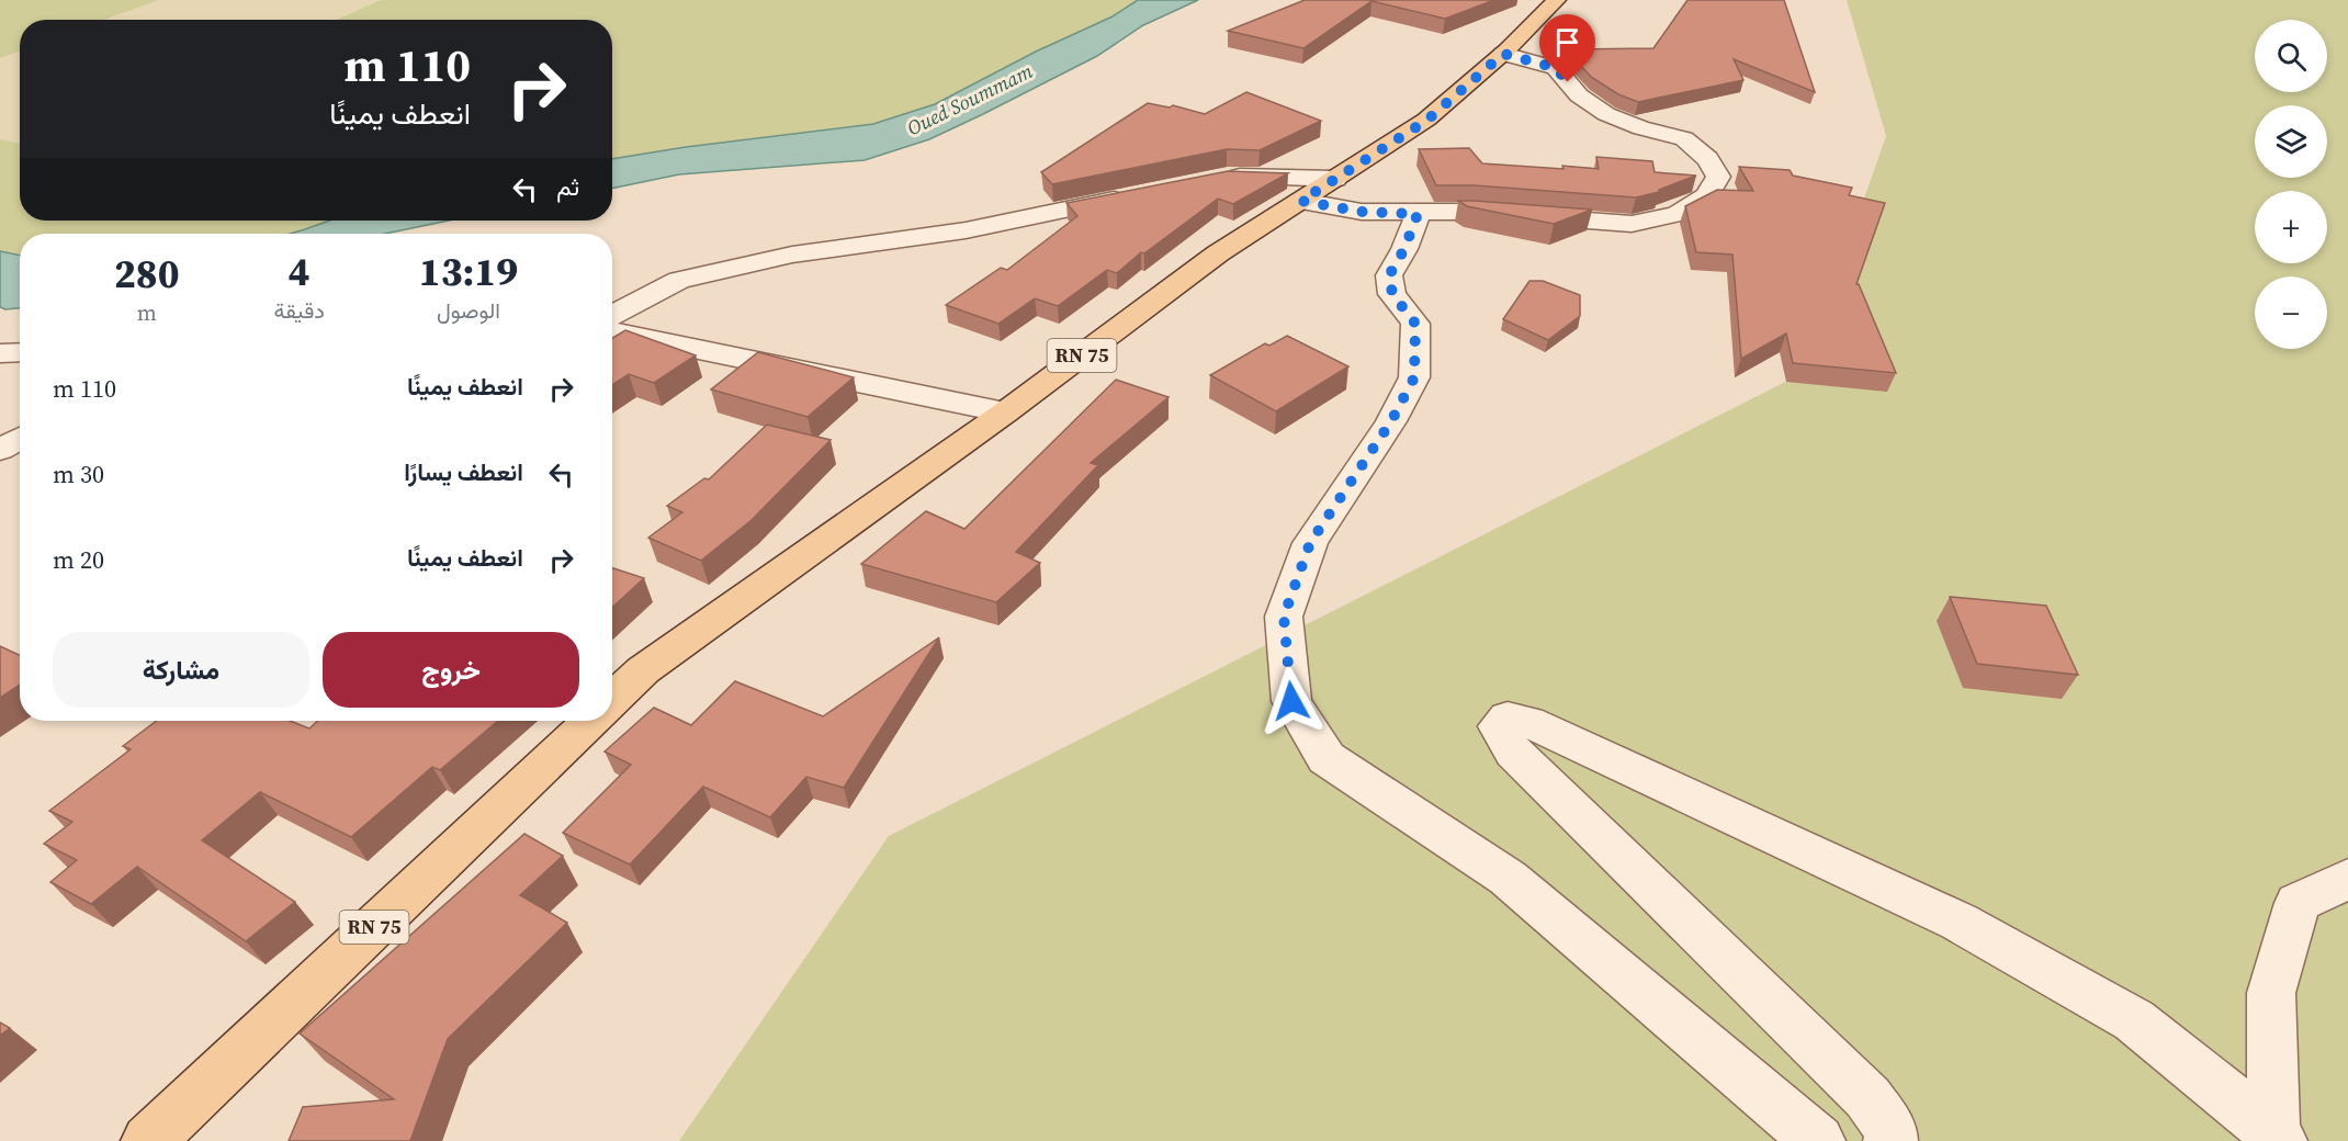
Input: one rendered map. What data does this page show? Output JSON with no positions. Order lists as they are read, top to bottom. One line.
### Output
{"streets":{"main road":["RN 75"]},"water":["Oued Soummam"],"page":{"map_buttons":["+","−"],"turn":["110 m","انعطف يمينًا"],"then":"ثم","eta":["13:19","الوصول","4","دقيقة","280","m"],"list":[{"name":"انعطف يمينًا","value":"110 m"},{"name":"انعطف يسارًا","value":"30 m"},{"name":"انعطف يمينًا","value":"20 m"}],"buttons":["خروج","مشاركة"]}}
